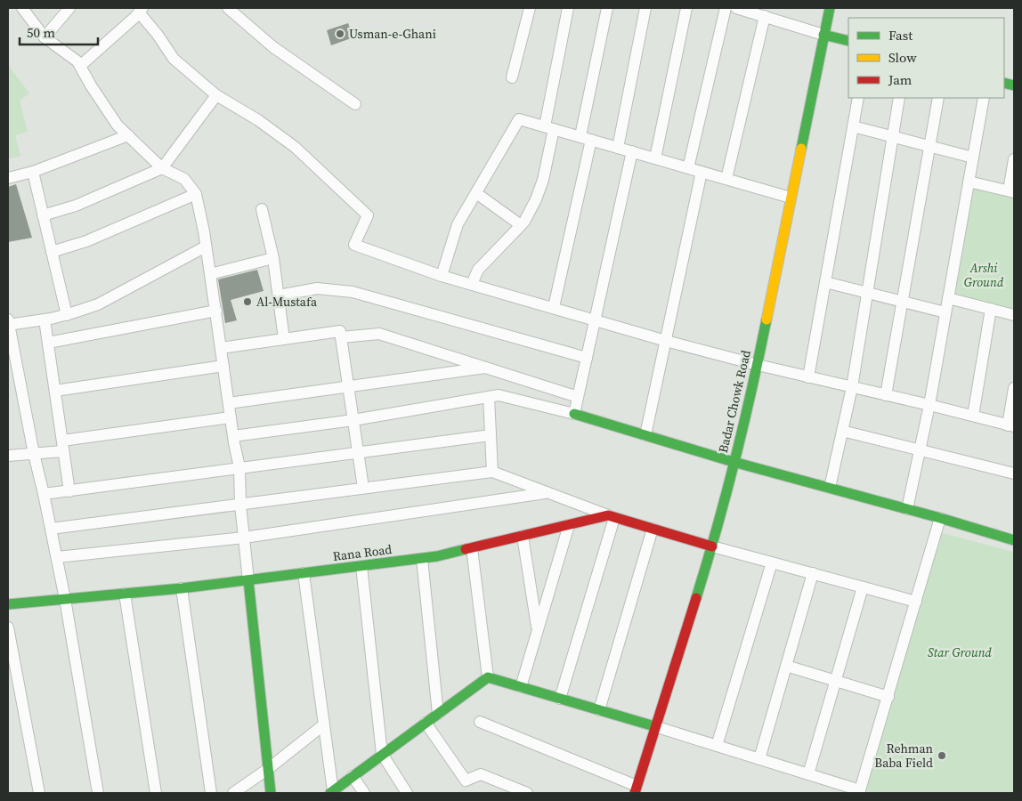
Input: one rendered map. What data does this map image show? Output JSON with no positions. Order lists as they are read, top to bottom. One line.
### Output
{"streets":{"street":["Badar Chowk Road","Rana Road"]},"crossings":[["Badar Chowk Road","Rana Road"]],"parks":["Arshi Ground","Star Ground"],"places":["Usman-e-Ghani","Al-Mustafa","Rehman Baba Field"],"legend":["Fast","Slow","Jam"],"scale_bar":"50 m"}
